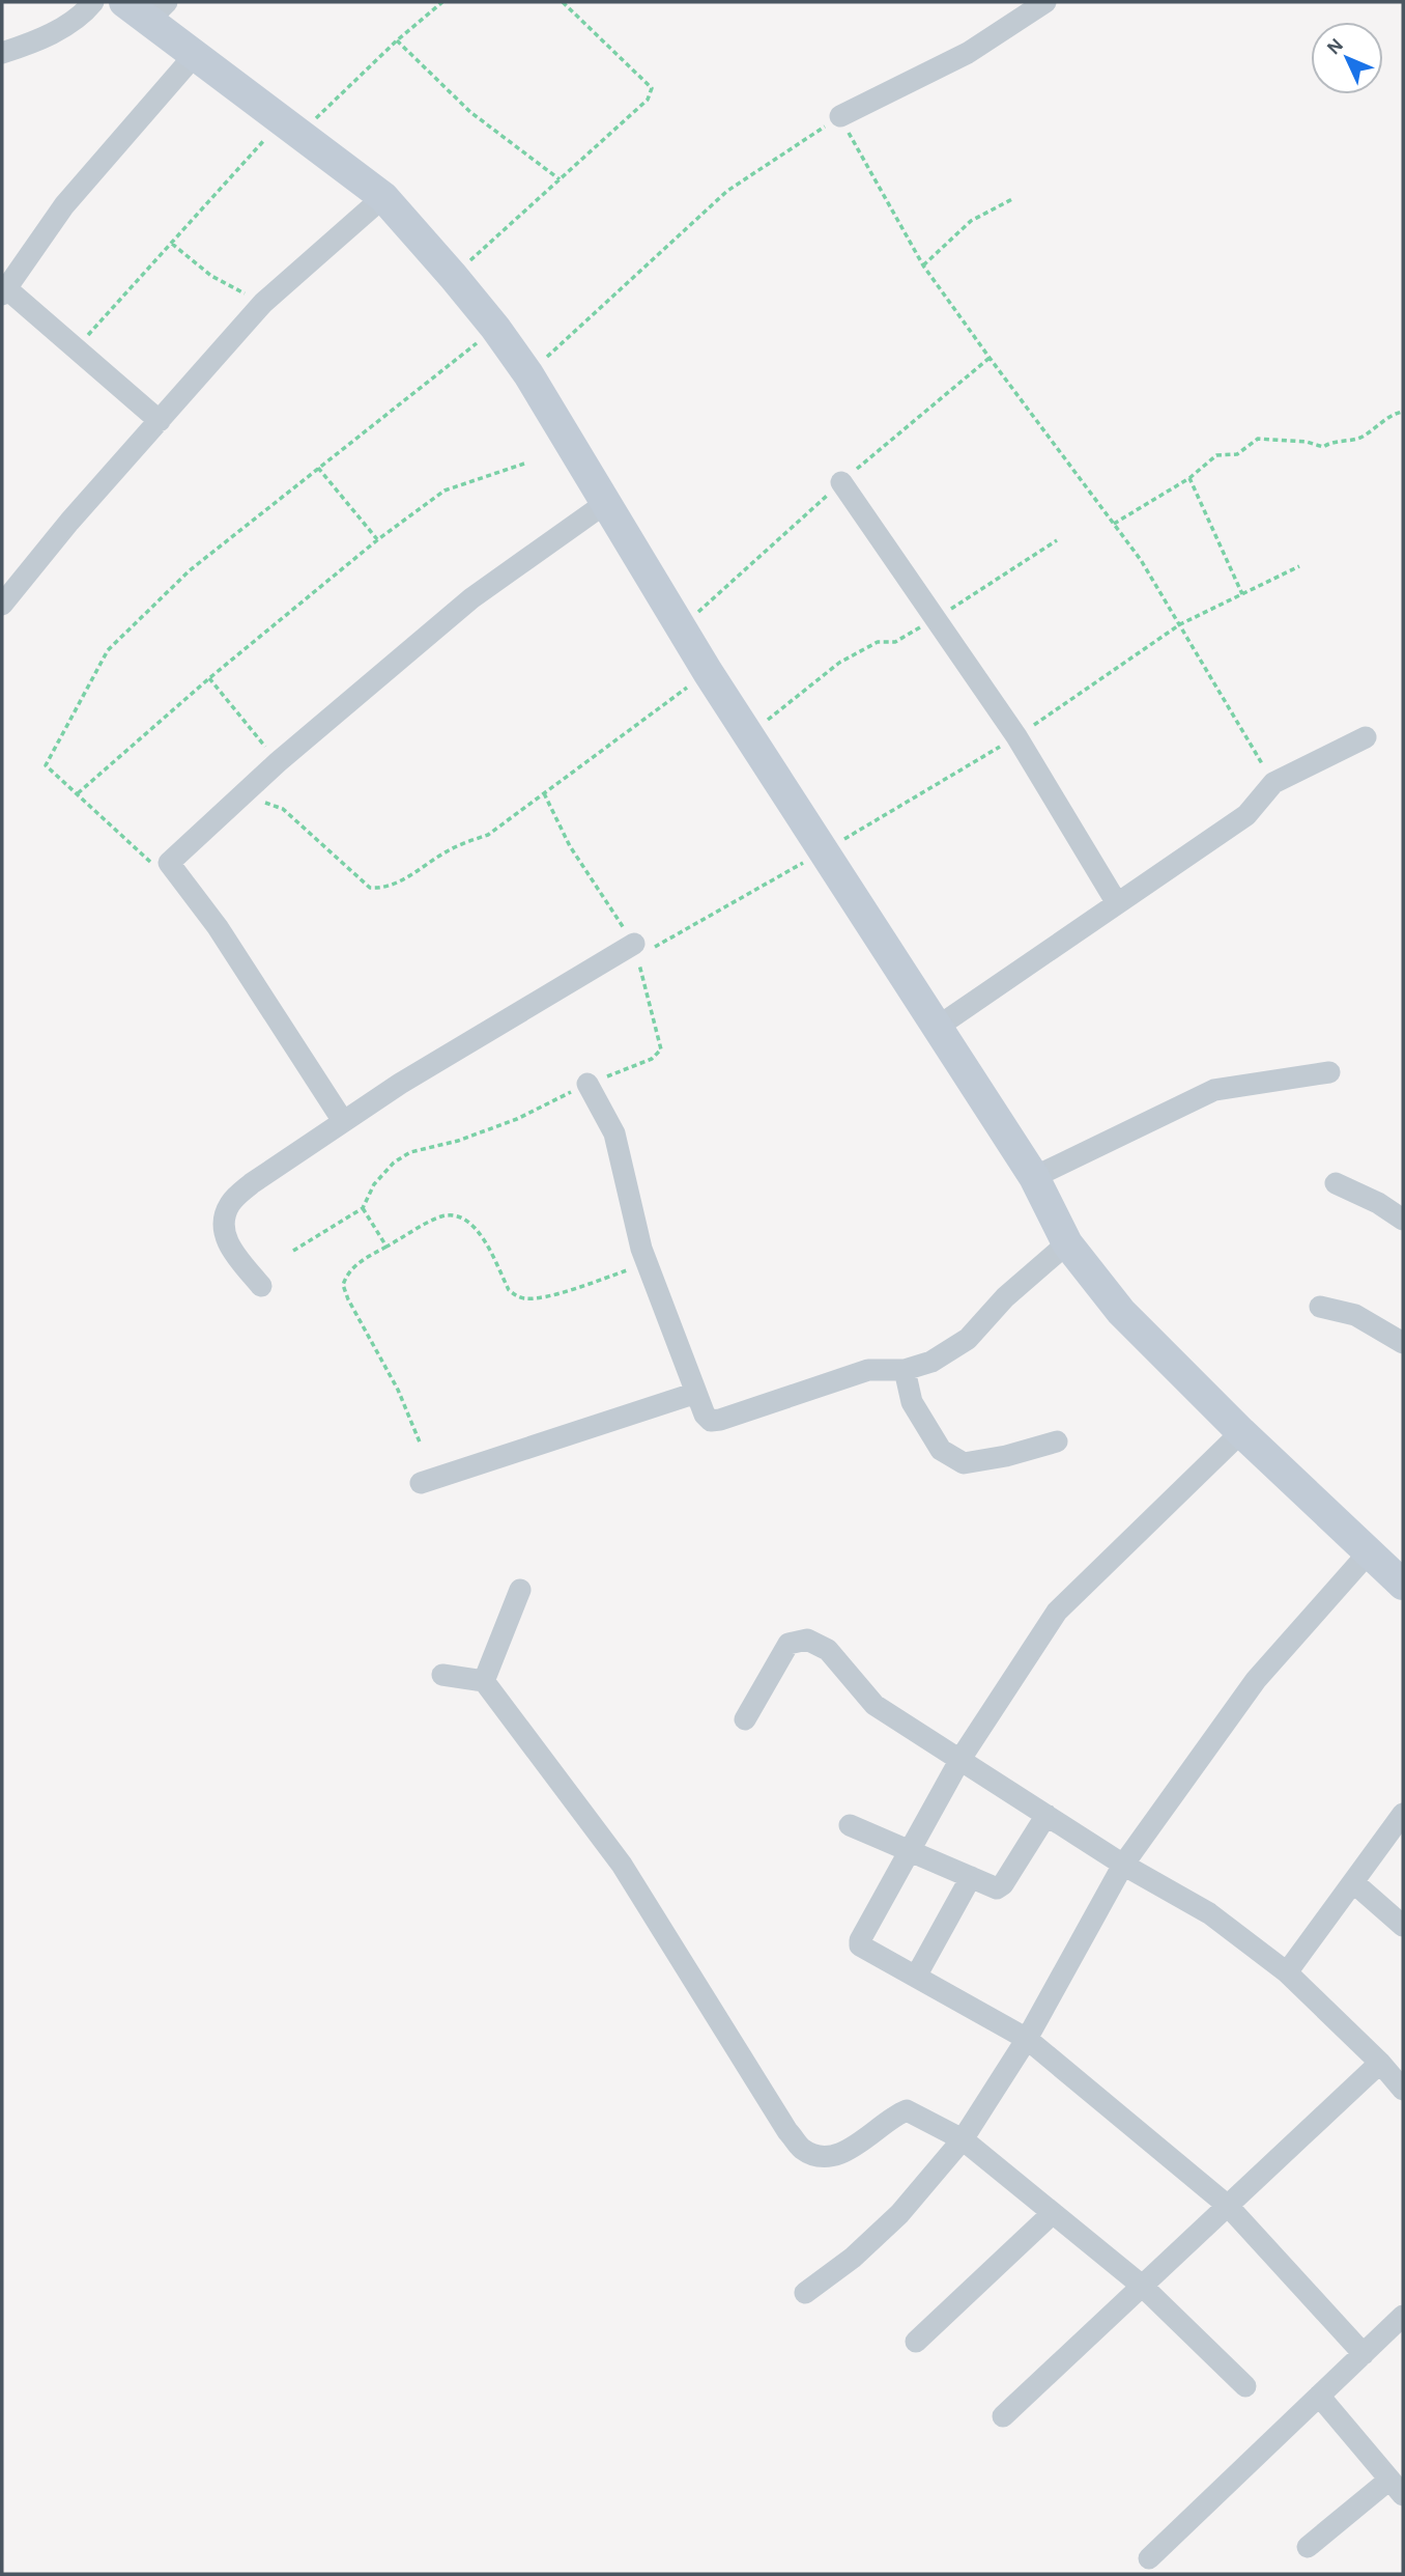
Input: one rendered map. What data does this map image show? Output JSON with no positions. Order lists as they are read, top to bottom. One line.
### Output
{"north":"top left"}
